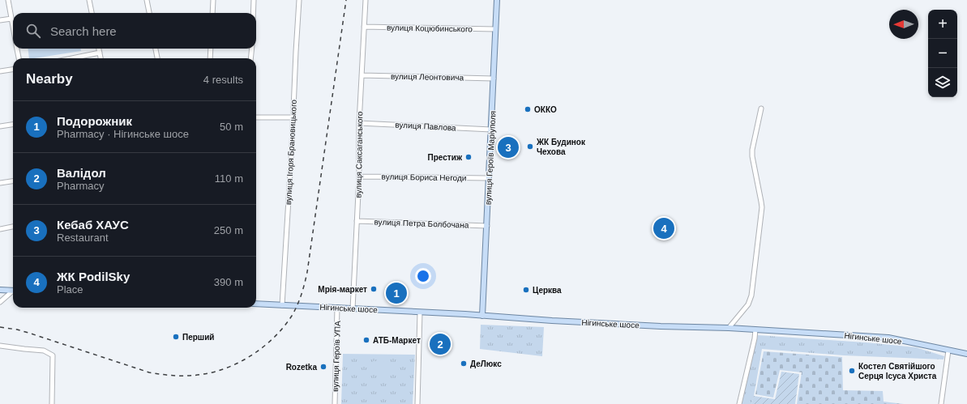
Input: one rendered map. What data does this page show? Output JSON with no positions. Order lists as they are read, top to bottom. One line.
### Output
{"streets":{"main road":["вулиця Героїв Маріуполя","Нігинське шосе"],"street":["вулиця Коцюбинського","вулиця Леонтовича","вулиця Павлова","вулиця Ігоря Брановицького","вулиця Саксаганського","вулиця Бориса Негоди","вулиця Петра Болбочана","вулиця Героїв УПА"]},"crossings":[["вулиця Коцюбинського","вулиця Саксаганського"],["вулиця Коцюбинського","вулиця Героїв Маріуполя"],["вулиця Леонтовича","вулиця Саксаганського"],["вулиця Леонтовича","вулиця Героїв Маріуполя"],["вулиця Павлова","вулиця Саксаганського"],["вулиця Павлова","вулиця Героїв Маріуполя"],["вулиця Ігоря Брановицького","Нігинське шосе"],["вулиця Саксаганського","вулиця Бориса Негоди"],["вулиця Саксаганського","вулиця Петра Болбочана"],["вулиця Саксаганського","Нігинське шосе"],["вулиця Героїв Маріуполя","вулиця Бориса Негоди"],["вулиця Героїв Маріуполя","вулиця Петра Болбочана"],["вулиця Героїв Маріуполя","Нігинське шосе"],["Нігинське шосе","вулиця Героїв УПА"]],"places":["ОККО","ЖК Будинок Чехова","Престиж","Мрія-маркет","Церква","Перший","АТБ-Маркет","ДеЛюкс","Rozetka","Костел Святійшого Серця Ісуса Христа"],"north":"left","page":{"map_buttons":["+","−"],"search":"Search here","heading":["Nearby","4 results"],"list":[{"mark":"1","name":"Подорожник","note":"Pharmacy · Нігинське шосе","value":"50 m"},{"mark":"2","name":"Валідол","note":"Pharmacy","value":"110 m"},{"mark":"3","name":"Кебаб ХАУС","note":"Restaurant","value":"250 m"},{"mark":"4","name":"ЖК PodilSky","note":"Place","value":"390 m"}],"pins":["3","4","1","2"]}}
